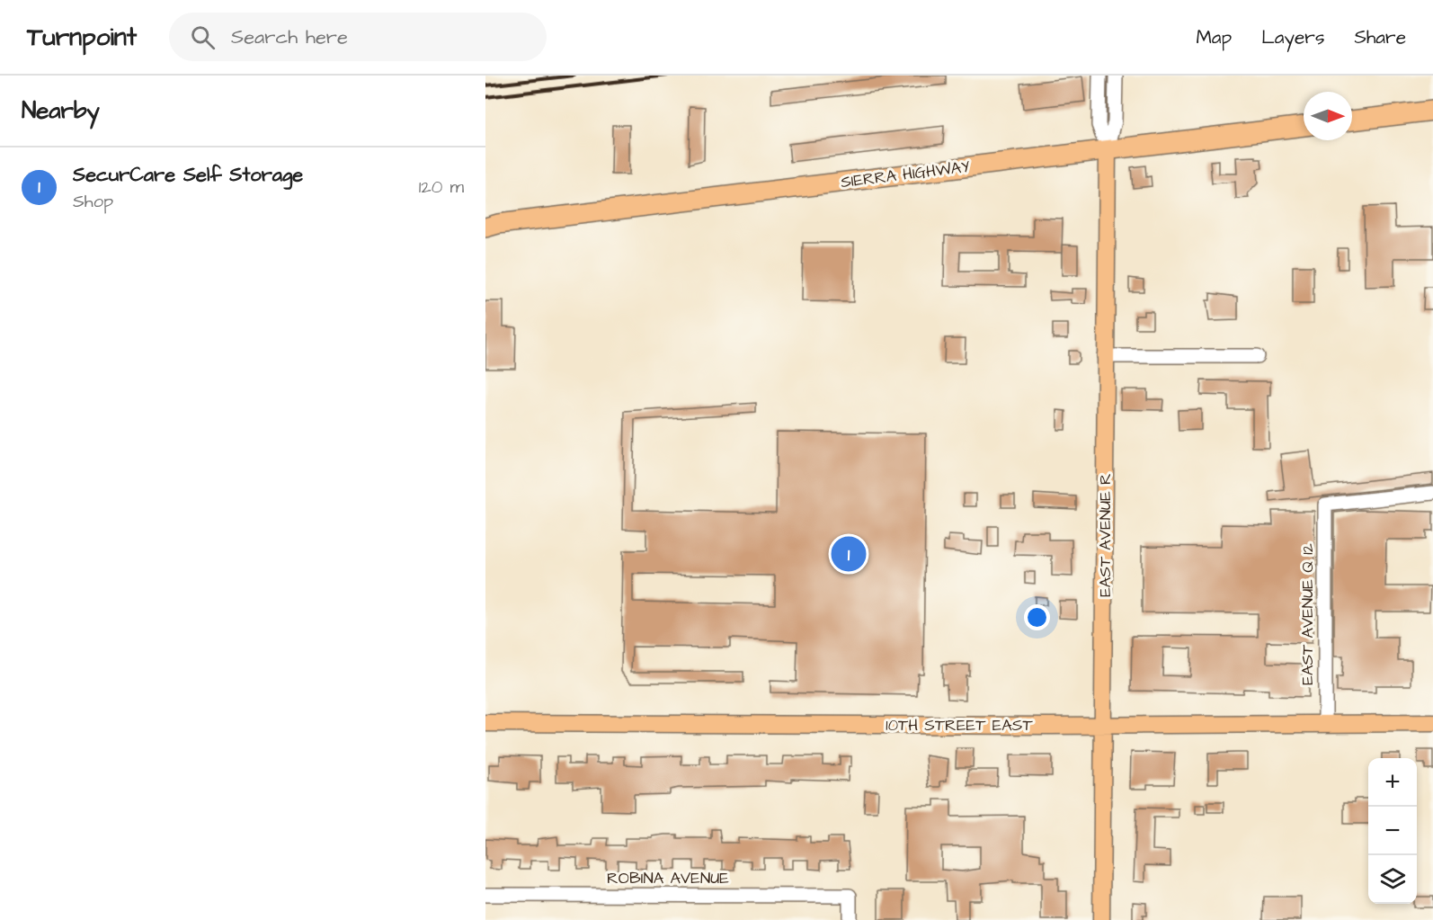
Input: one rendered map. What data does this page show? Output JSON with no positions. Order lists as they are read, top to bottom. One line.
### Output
{"streets":{"highway":["SIERRA HIGHWAY"],"main road":["EAST AVENUE R","10TH STREET EAST"],"street":["EAST AVENUE Q 12","ROBINA AVENUE"]},"crossings":[["SIERRA HIGHWAY","EAST AVENUE R"],["EAST AVENUE R","10TH STREET EAST"],["EAST AVENUE Q 12","10TH STREET EAST"]],"north":"right","page":{"header":"Turnpoint","search":"Search here","nav":["Map","Layers","Share"],"heading":"Nearby","list":[{"mark":"1","name":"SecurCare Self Storage","note":"Shop","value":"120 m"}],"pins":"1","map_buttons":["+","−"]}}
